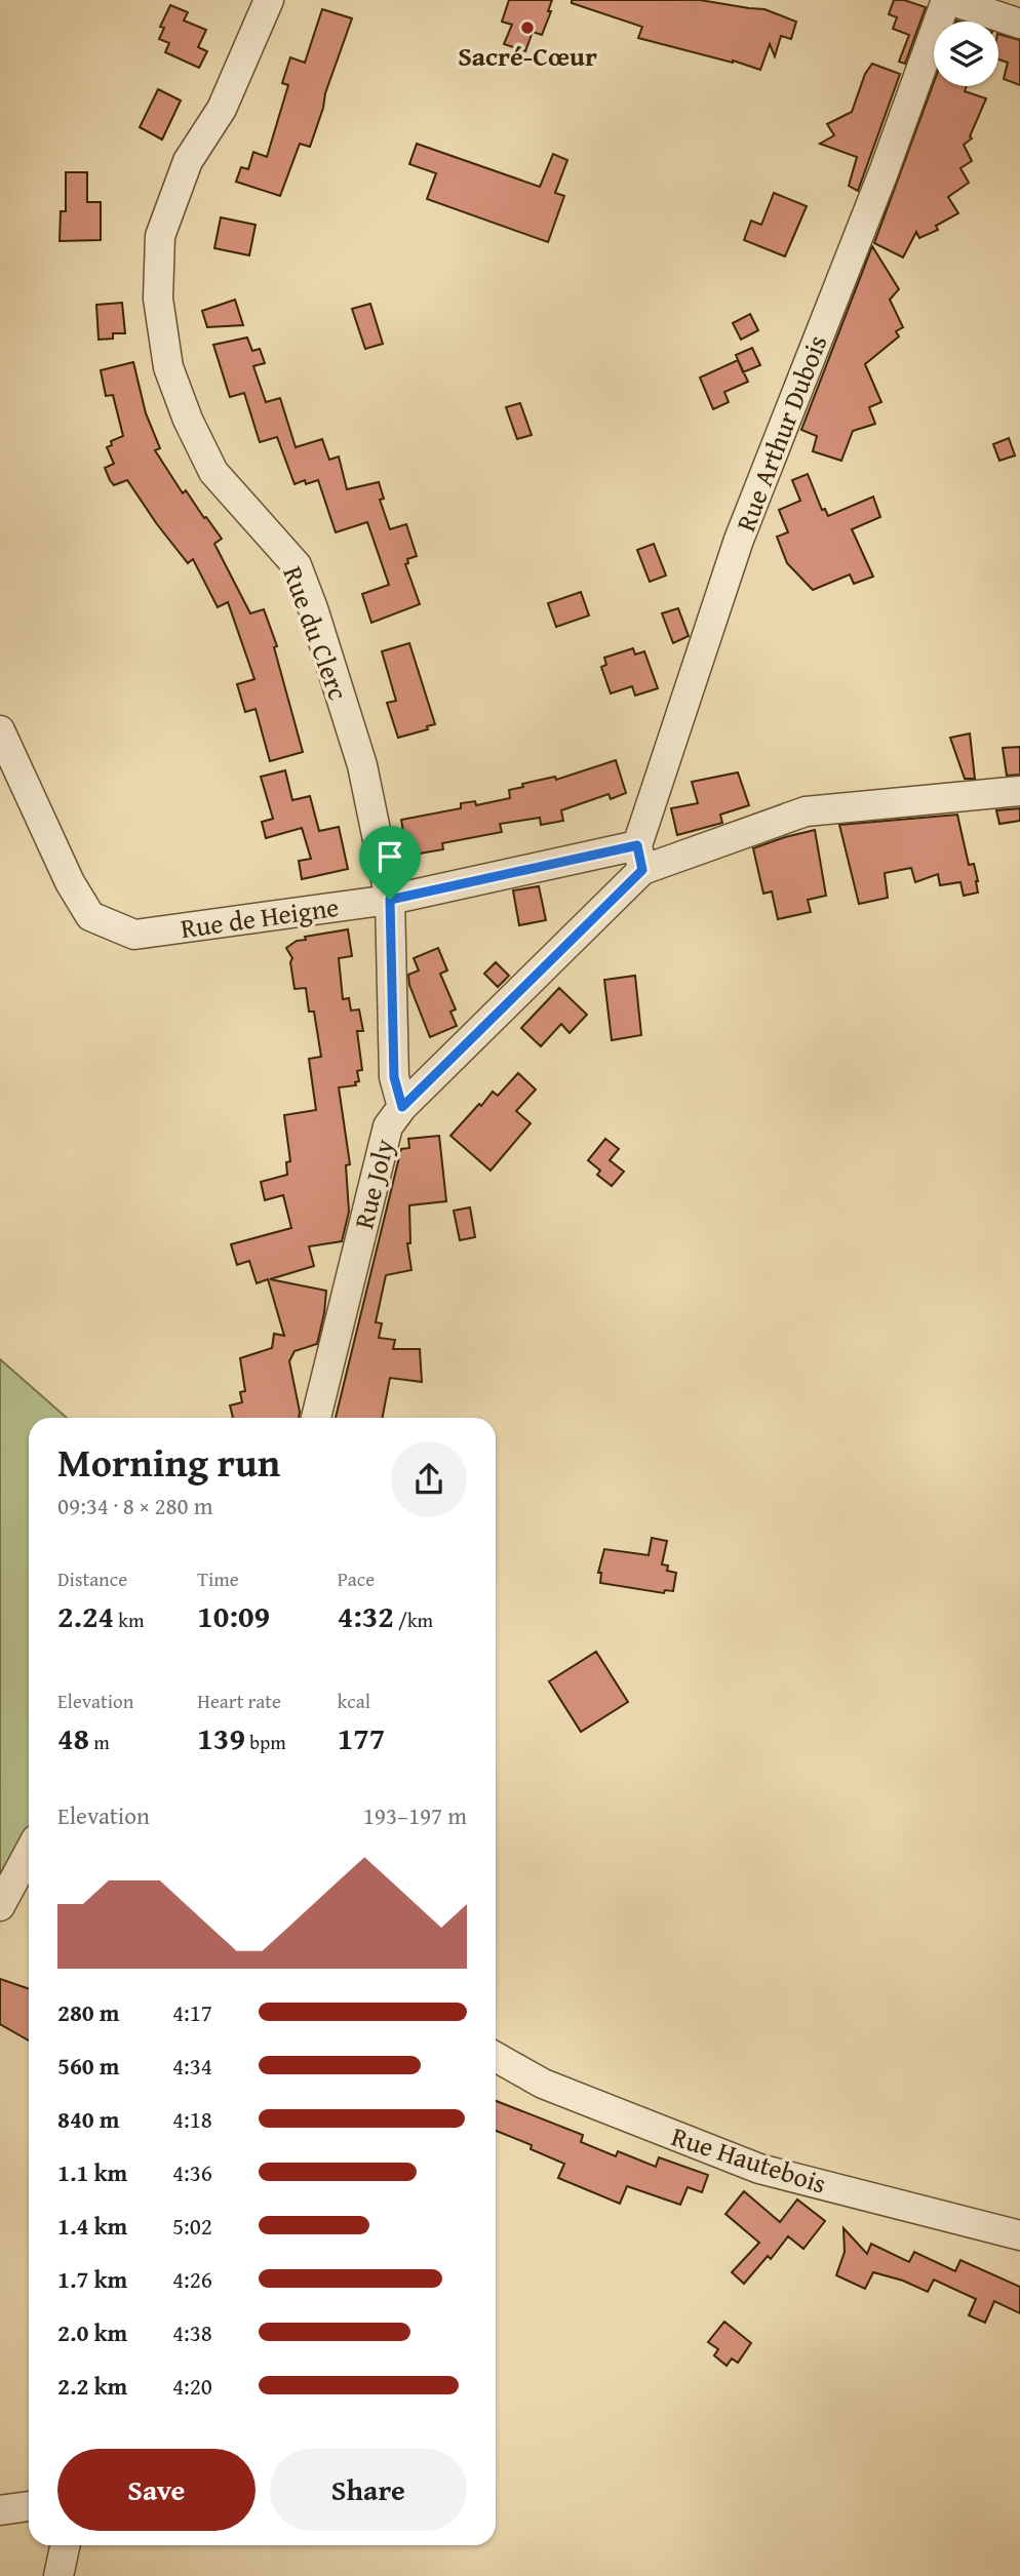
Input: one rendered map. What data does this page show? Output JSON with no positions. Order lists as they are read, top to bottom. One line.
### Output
{"streets":{"street":["Rue Arthur Dubois","Rue du Clerc","Rue de Heigne","Rue Joly","Rue Hautebois"]},"crossings":[["Rue Arthur Dubois","Rue de Heigne"],["Rue Arthur Dubois","Rue Joly"],["Rue du Clerc","Rue de Heigne"],["Rue du Clerc","Rue Joly"],["Rue de Heigne","Rue Joly"]],"places":["Sacré-Cœur"],"page":{"heading":["Morning run","09:34 · 8 × 280 m"],"stats":[["Distance","2.24 km"],["Time","10:09"],["Pace","4:32 /km"],["Elevation","48 m"],["Heart rate","139 bpm"],["kcal","177"]],"chart":["Elevation","193–197 m"],"list":[{"name":"280 m","note":"4:17"},{"name":"560 m","note":"4:34"},{"name":"840 m","note":"4:18"},{"name":"1.1 km","note":"4:36"},{"name":"1.4 km","note":"5:02"},{"name":"1.7 km","note":"4:26"},{"name":"2.0 km","note":"4:38"},{"name":"2.2 km","note":"4:20"}],"buttons":["Save","Share"]}}
